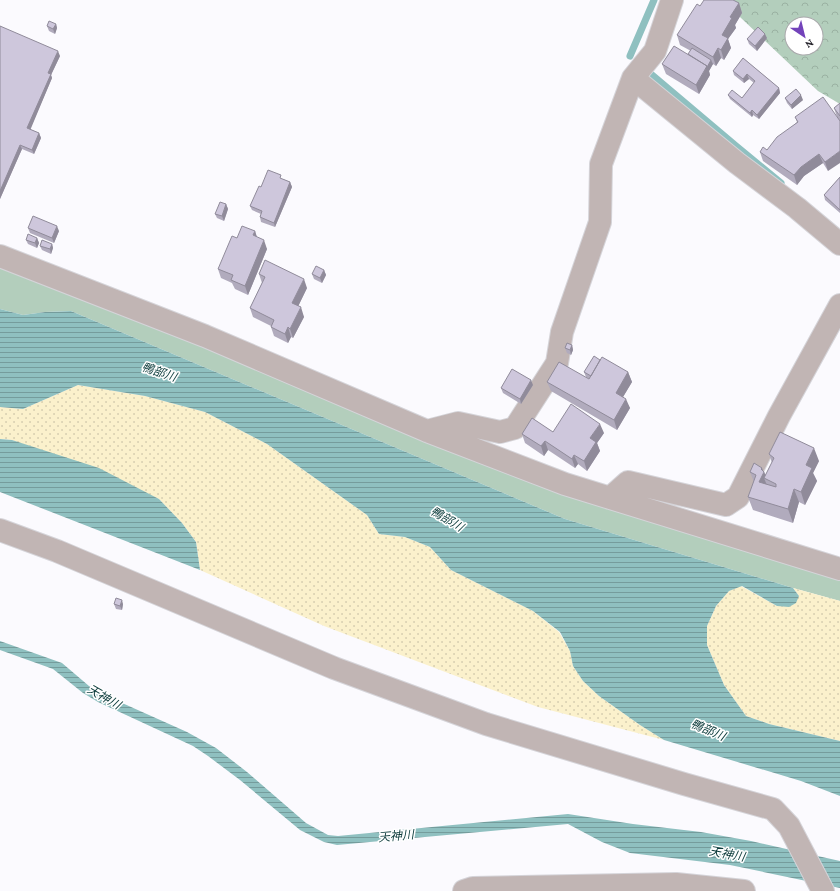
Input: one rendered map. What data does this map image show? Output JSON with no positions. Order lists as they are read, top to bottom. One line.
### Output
{"water":["鴨部川","天神川"],"north":"bottom right"}
